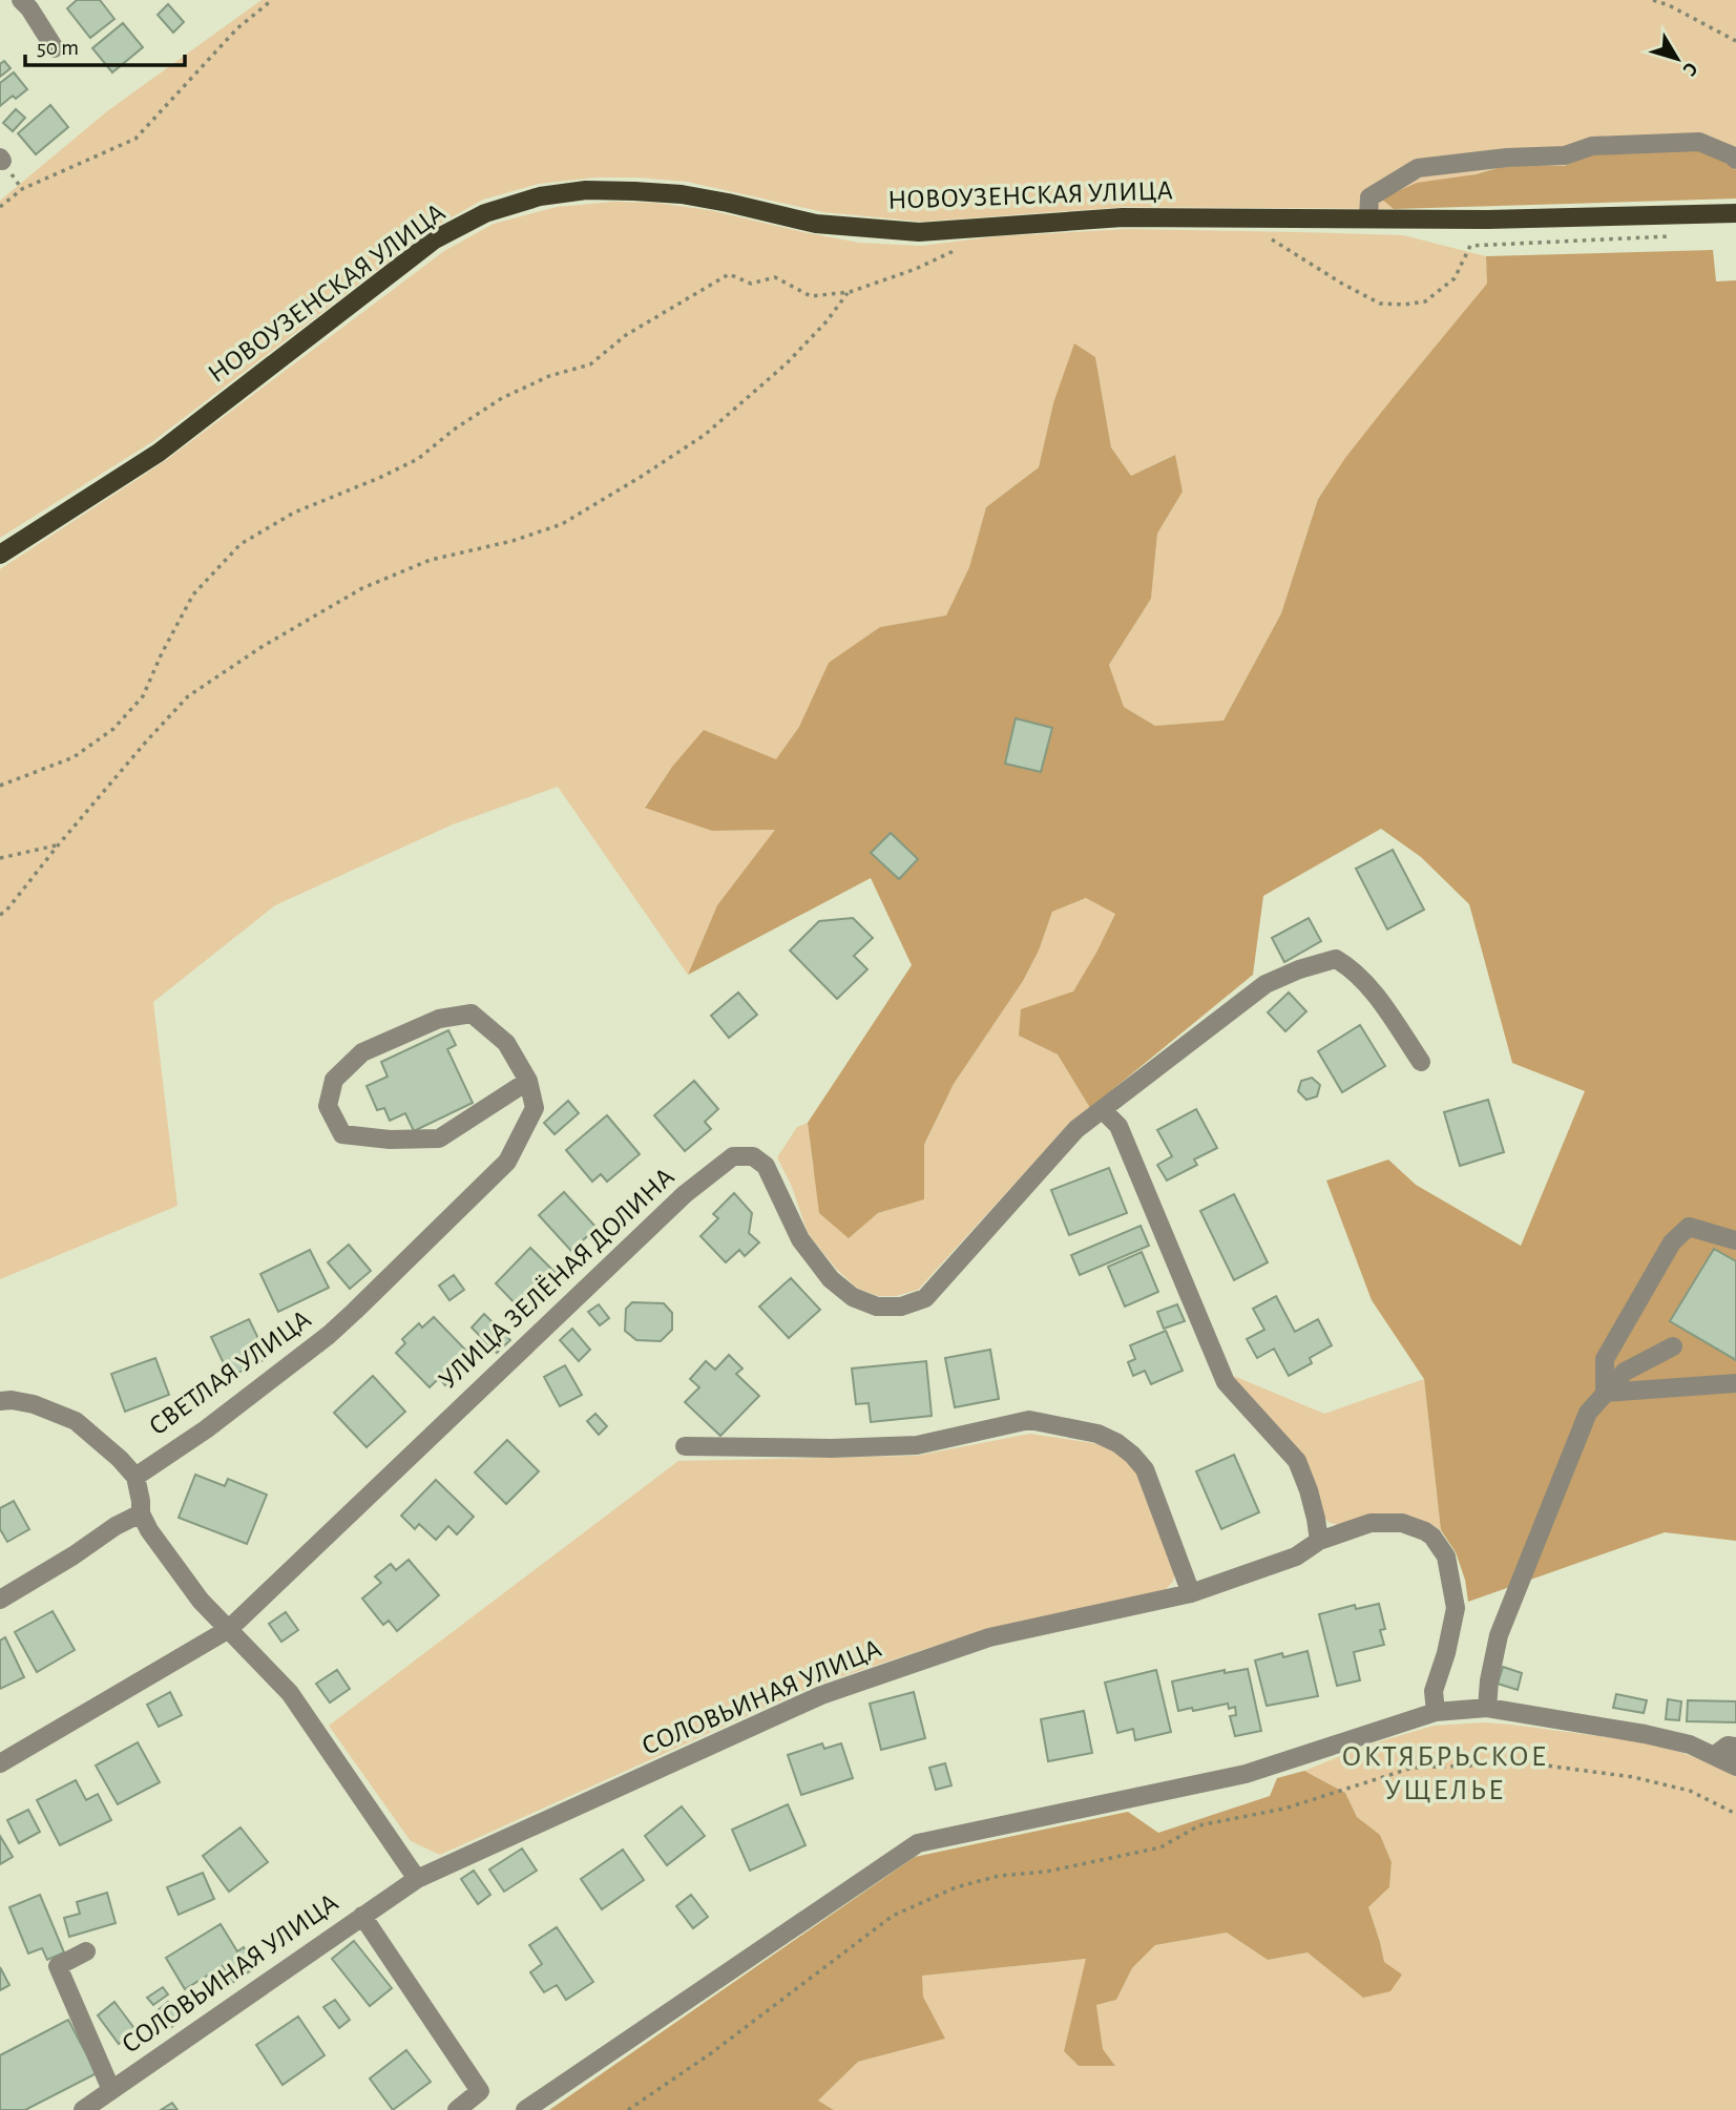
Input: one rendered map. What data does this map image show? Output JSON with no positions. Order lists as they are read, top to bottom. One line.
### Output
{"streets":{"main road":["НОВОУЗЕНСКАЯ УЛИЦА"],"street":["УЛИЦА ЗЕЛЁНАЯ ДОЛИНА","СВЕТЛАЯ УЛИЦА","СОЛОВЬИНАЯ УЛИЦА"]},"districts":["ОКТЯБРЬСКОЕ УЩЕЛЬЕ"],"scale_bar":"50 m","north":"bottom right"}
